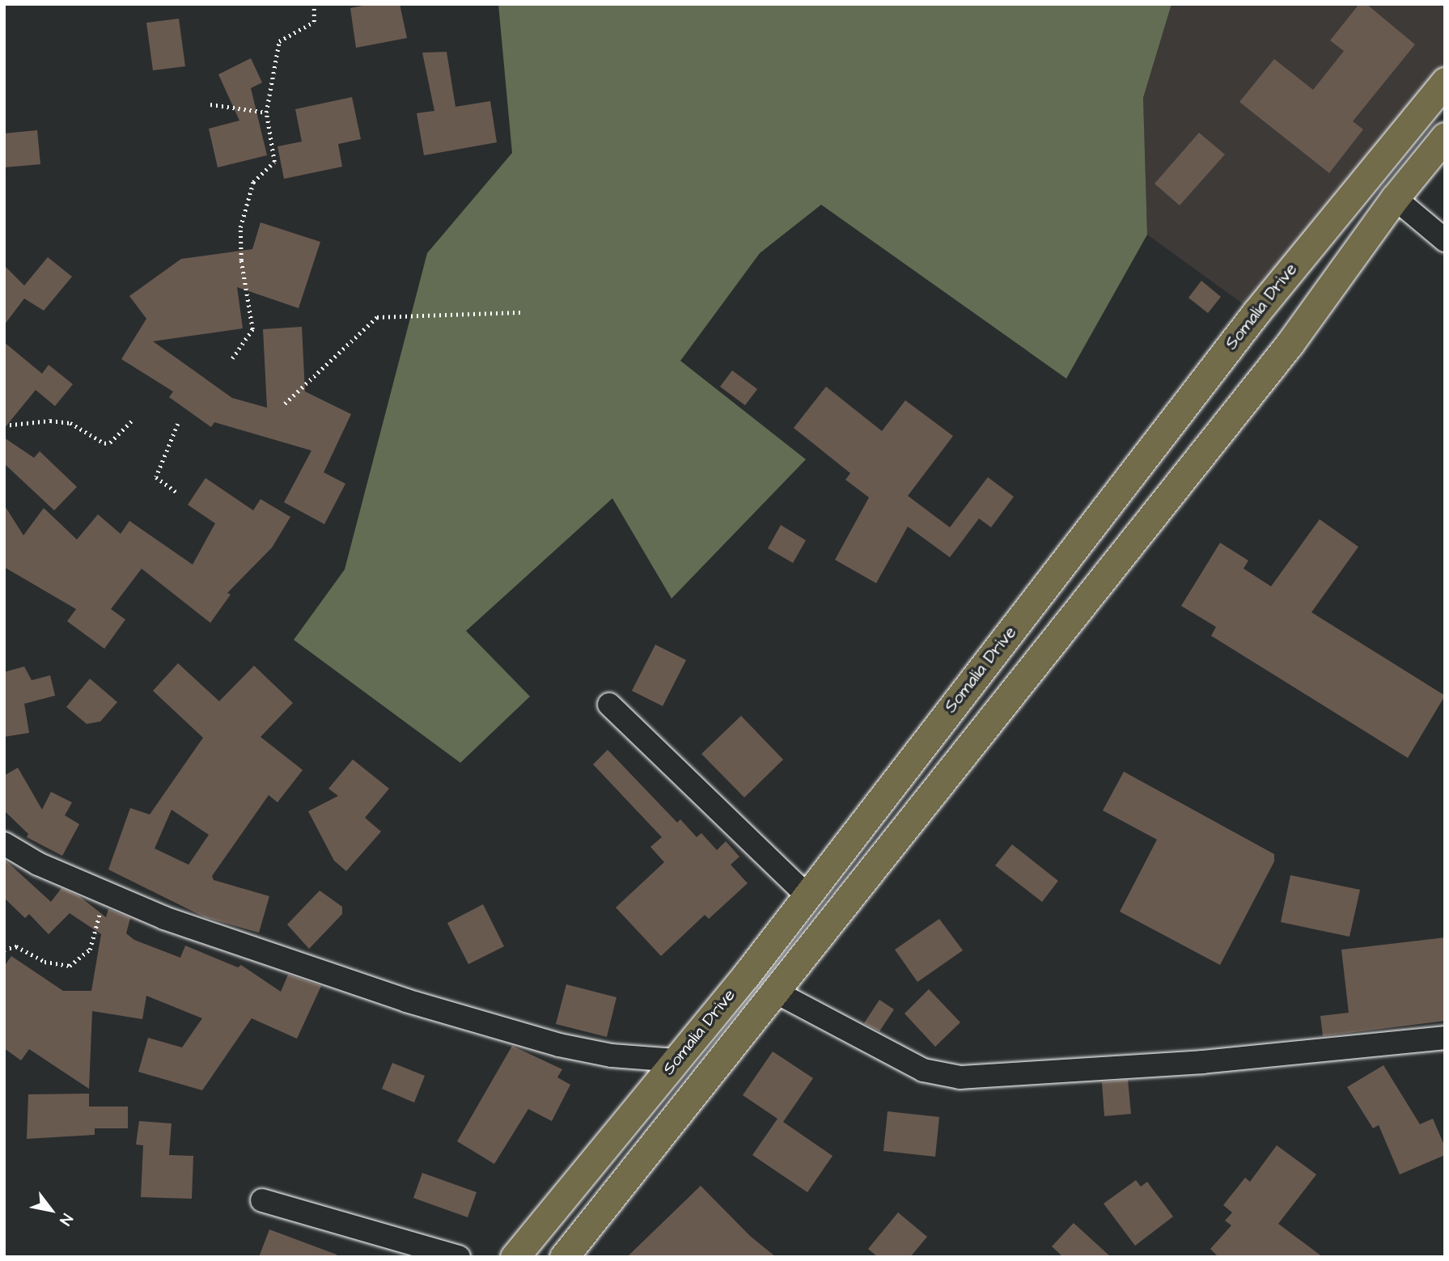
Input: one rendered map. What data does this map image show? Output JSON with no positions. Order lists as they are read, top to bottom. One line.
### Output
{"streets":{"main road":["Somalia Drive"]},"north":"bottom right"}
